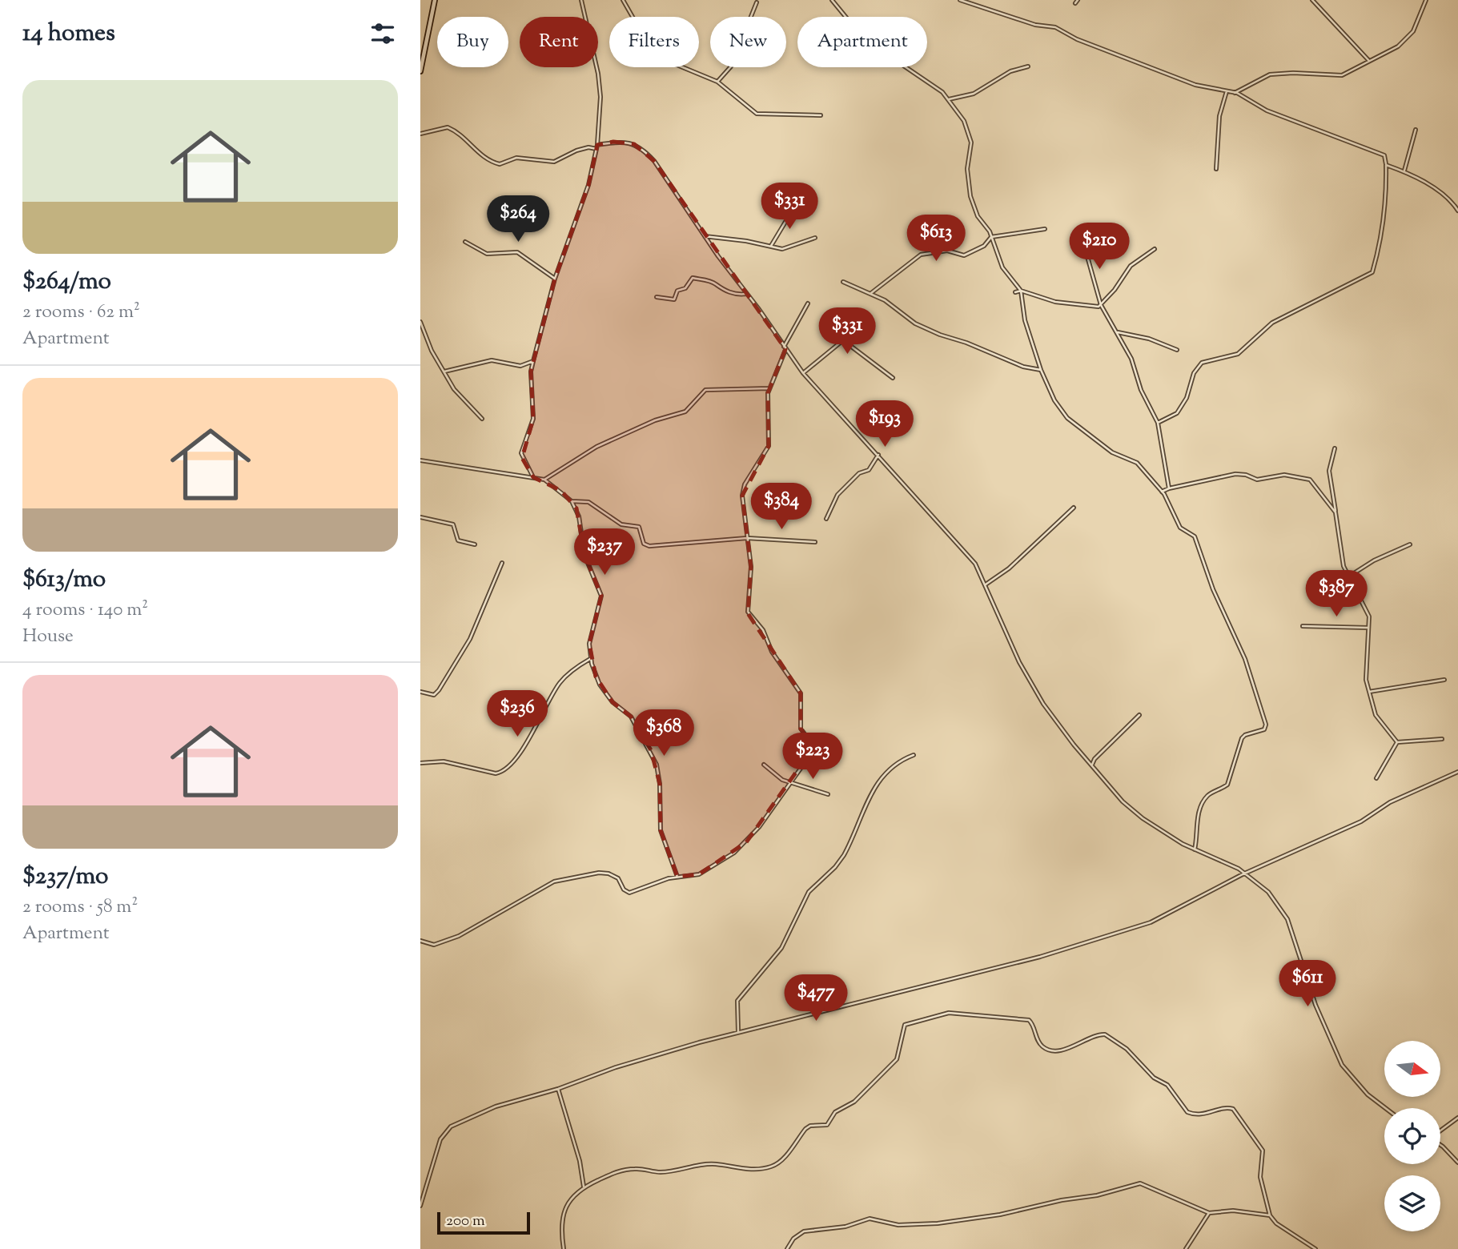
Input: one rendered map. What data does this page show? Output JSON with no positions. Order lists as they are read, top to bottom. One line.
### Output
{"scale_bar":"200 m","north":"right","page":{"heading":"14 homes","chip":["Buy","Rent","Filters","New","Apartment"],"list":[{"name":"$264/mo","note":"2 rooms · 62 m² · Apartment"},{"name":"$613/mo","note":"4 rooms · 140 m² · House"},{"name":"$237/mo","note":"2 rooms · 58 m² · Apartment"}],"price":["$331","$264","$613","$210","$331","$193","$384","$237","$387","$236","$368","$223","$611","$477"],"scale":"200 m"}}
